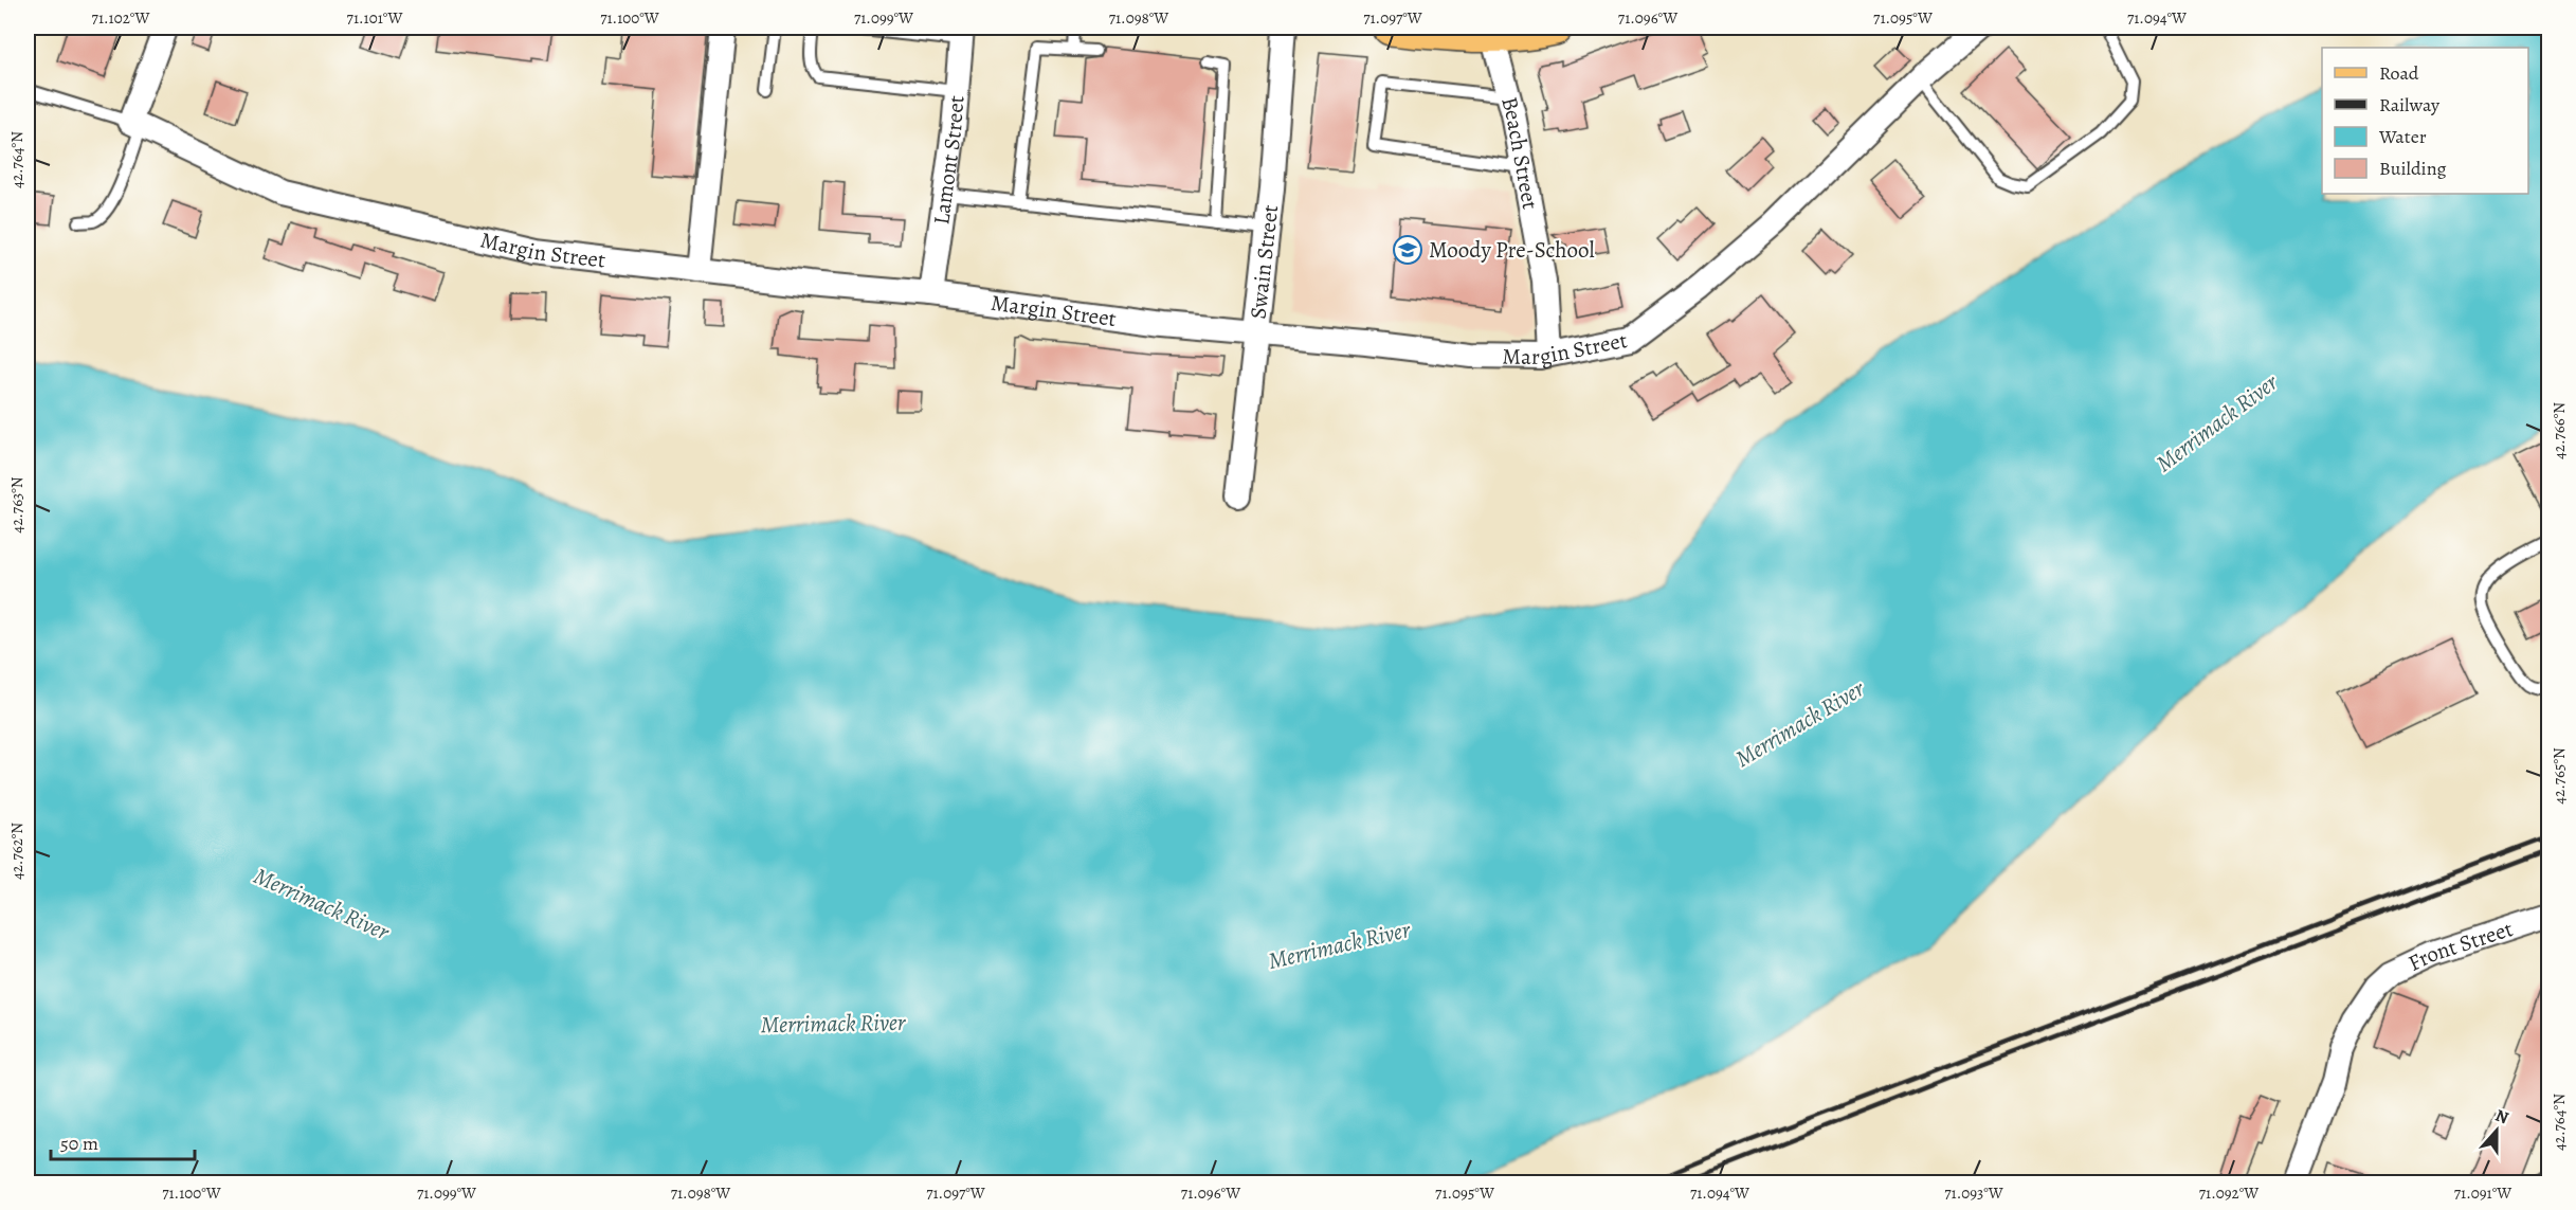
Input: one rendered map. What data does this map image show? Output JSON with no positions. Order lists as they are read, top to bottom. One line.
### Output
{"streets":{"street":["Beach Street","Lamont Street","Margin Street","Swain Street","Front Street"]},"crossings":[["Beach Street","Margin Street"],["Lamont Street","Margin Street"],["Margin Street","Swain Street"]],"water":["Merrimack River"],"places":{"school or university":["Moody Pre-School"]},"legend":["Road","Railway","Water","Building"],"scale_bar":"50 m","north":"top","coordinates":["71.102°W","71.101°W","71.100°W","71.099°W","71.098°W","71.097°W","71.096°W","71.095°W","71.094°W","42.764°N","42.766°N","42.763°N","42.765°N","42.762°N","71.093°W","71.092°W","71.091°W"]}
